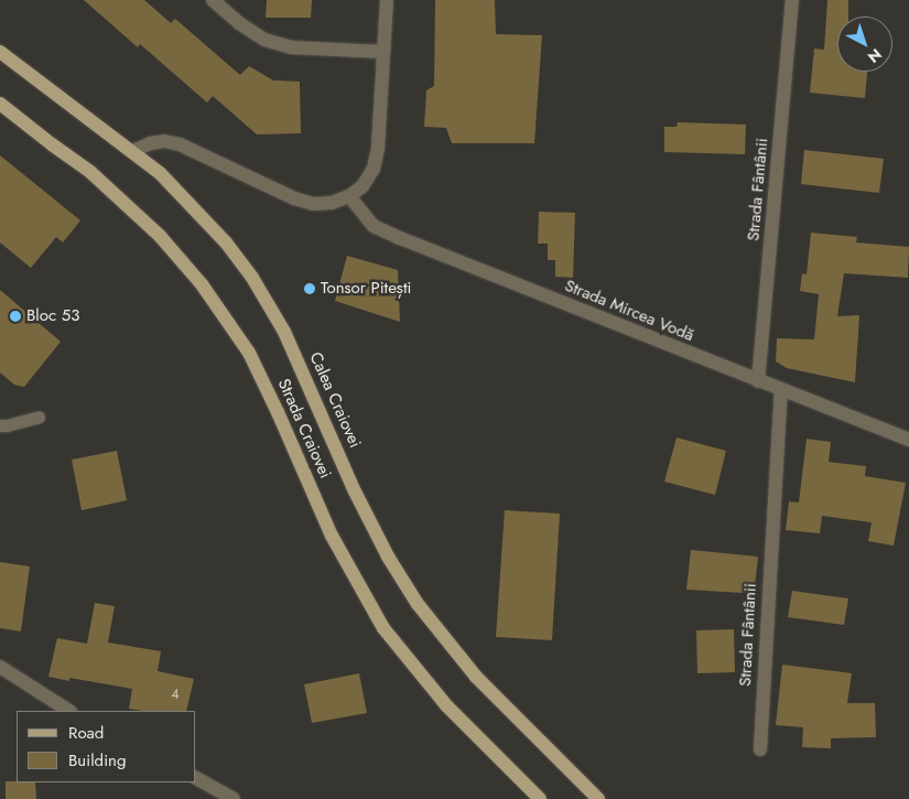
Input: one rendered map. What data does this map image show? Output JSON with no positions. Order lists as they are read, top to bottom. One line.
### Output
{"streets":{"main road":["Calea Craiovei","Strada Craiovei"],"street":["Strada Fântânii","Strada Mircea Vodă"]},"crossings":[["Strada Fântânii","Strada Mircea Vodă"]],"places":["Tonsor Pitești","Bloc 53"],"house_numbers":["4"],"legend":["Road","Building"],"north":"bottom right"}
